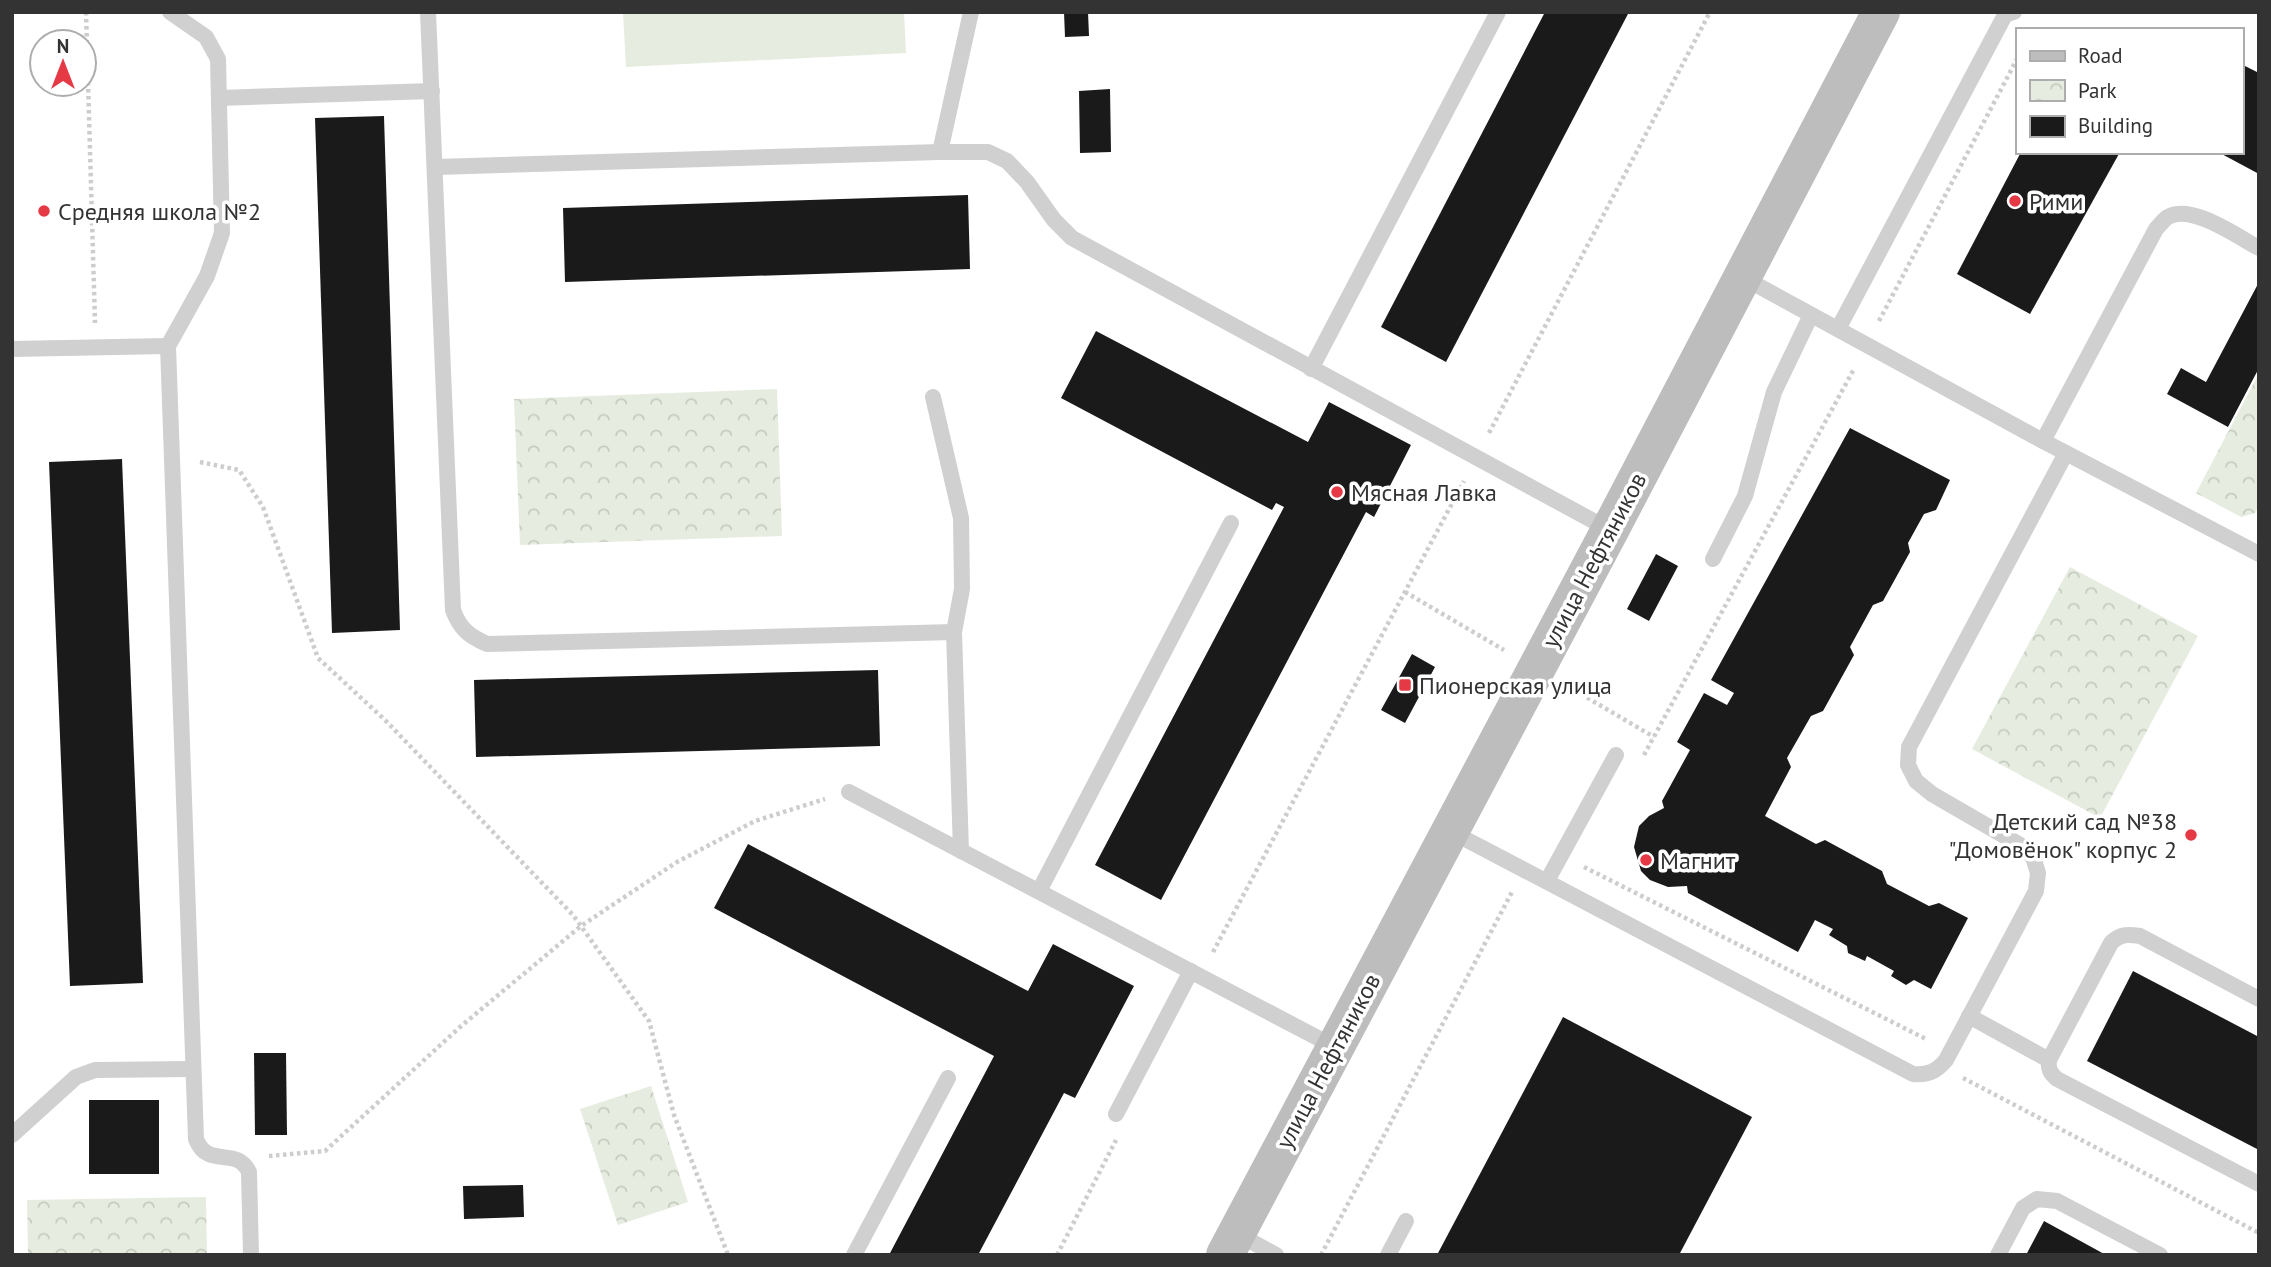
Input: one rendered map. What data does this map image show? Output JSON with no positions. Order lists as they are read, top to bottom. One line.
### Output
{"streets":{"main road":["улица Нефтяников"]},"places":{"other":["Рими","Средняя школа №2","Мясная Лавка","Детский сад №38 \"Домовёнок\" корпус 2","Магнит"],"transit":["Пионерская улица"]},"legend":["Road","Park","Building"],"north":"top"}
